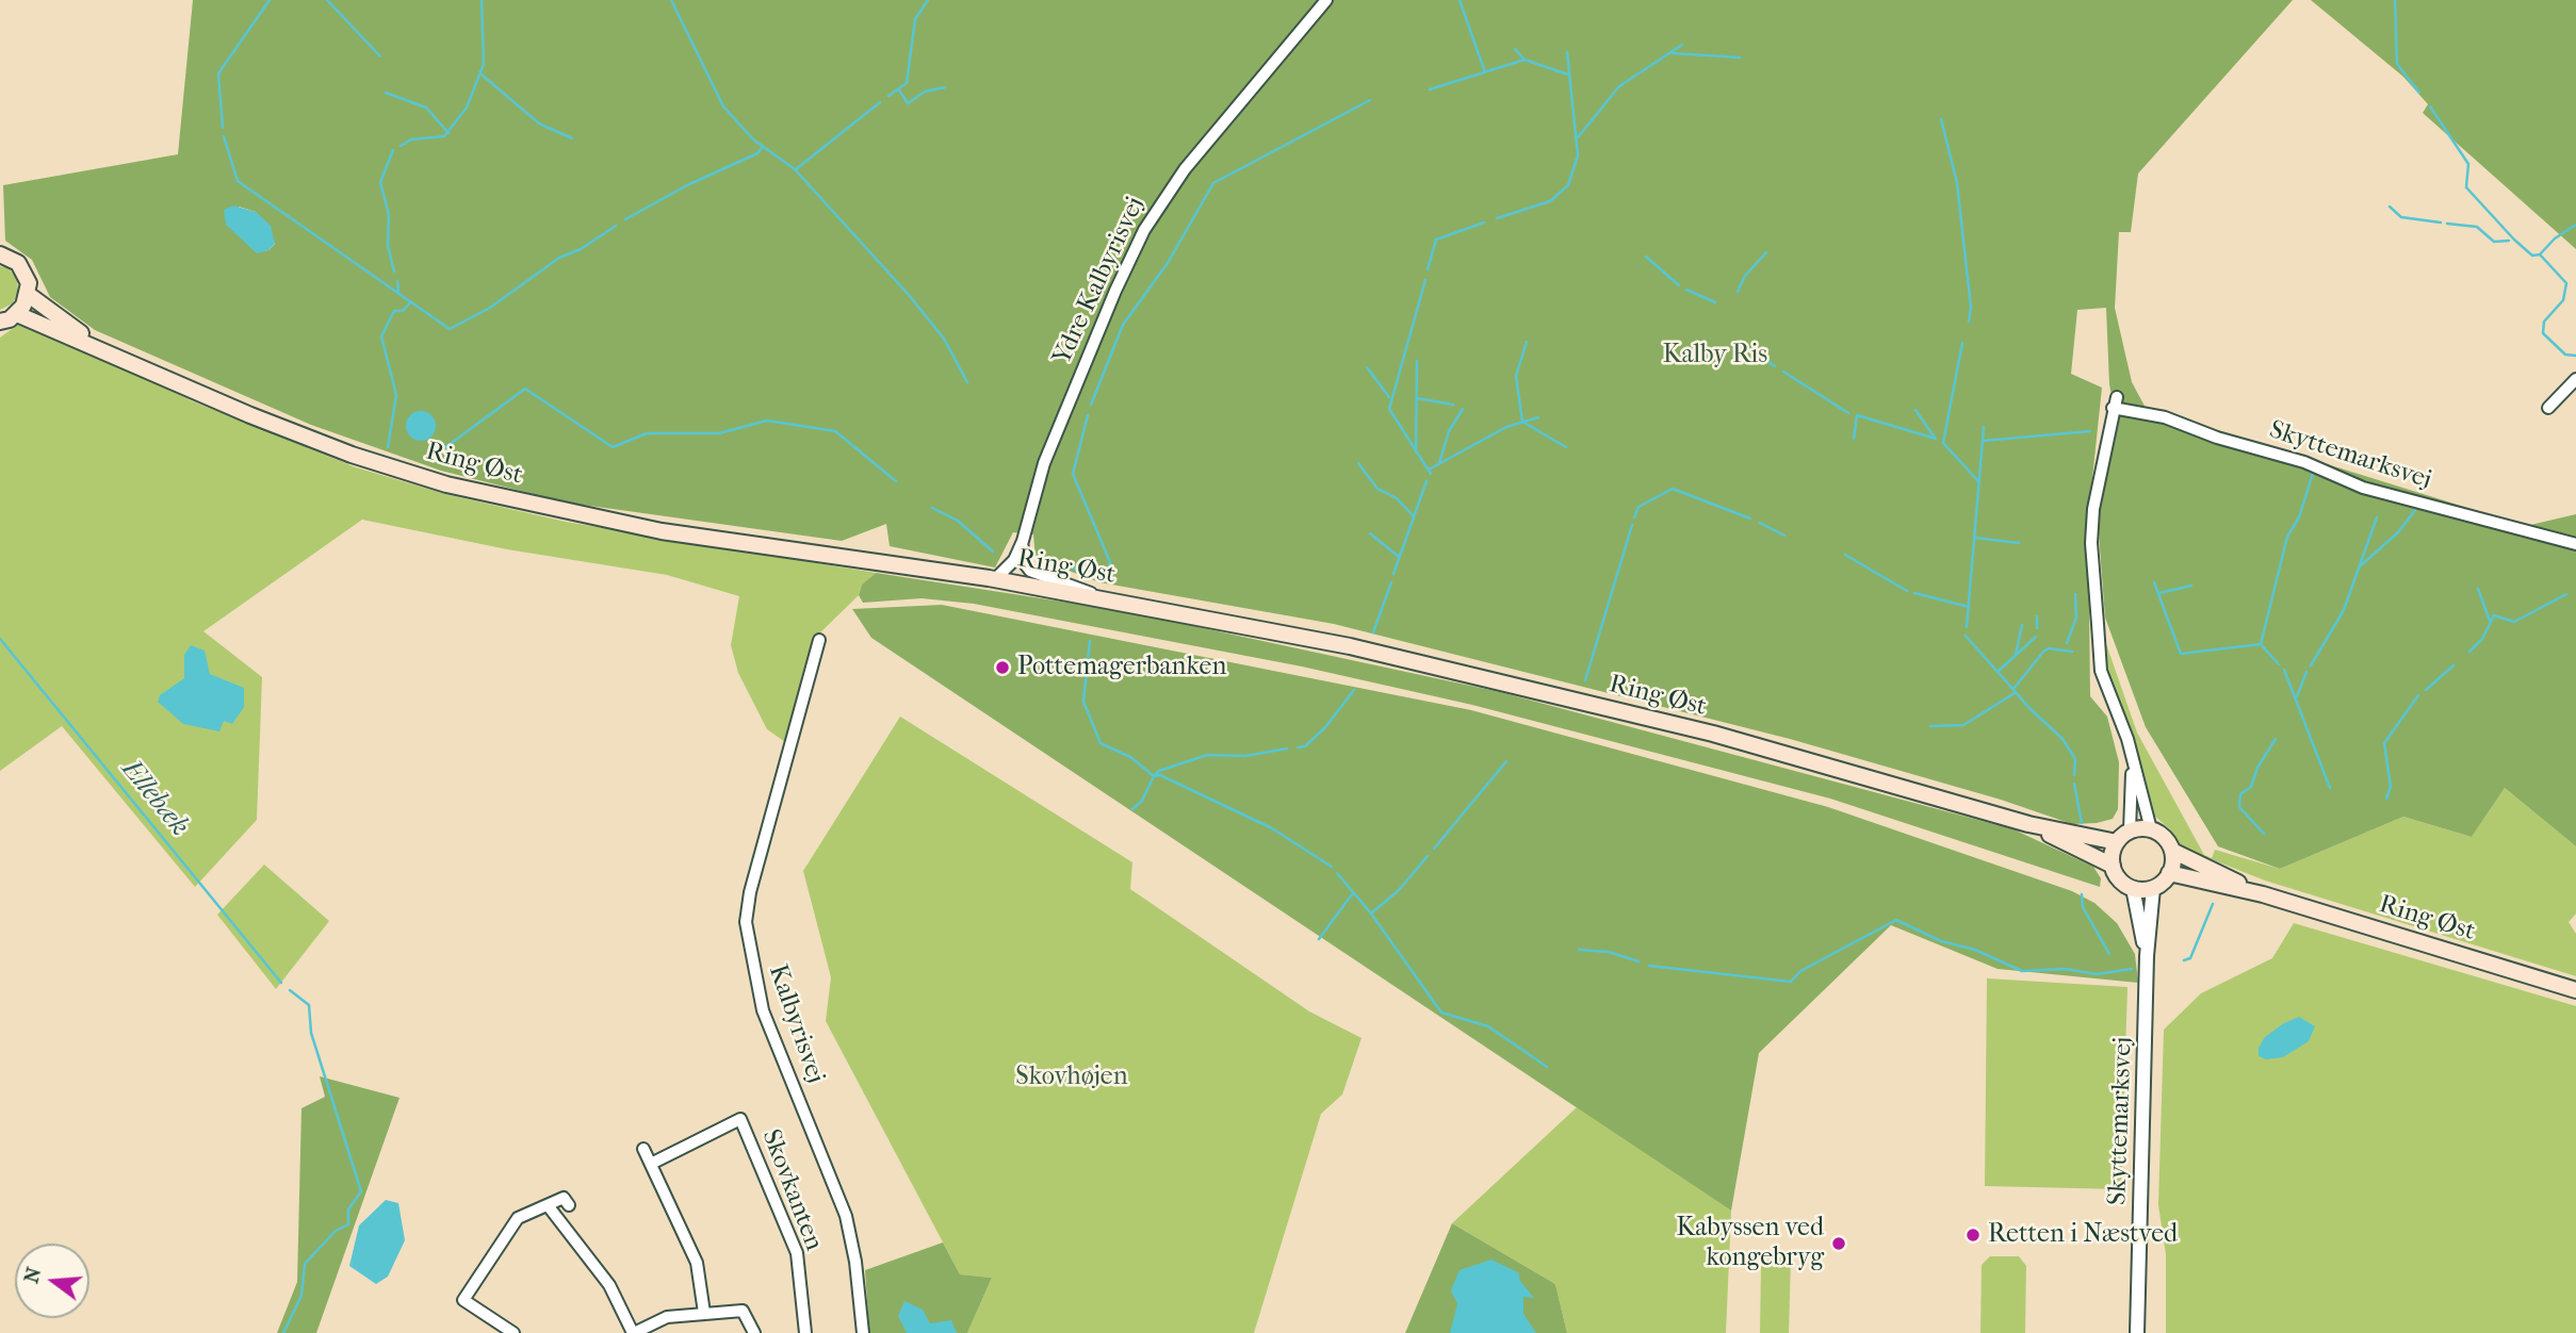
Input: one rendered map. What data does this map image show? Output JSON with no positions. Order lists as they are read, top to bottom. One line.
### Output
{"streets":{"main road":["Ring Øst"],"street":["Ydre Kalbyrisvej","Skyttemarksvej","Kalbyrisvej","Skovkanten"]},"crossings":[["Ydre Kalbyrisvej","Ring Øst"],["Skyttemarksvej","Ring Øst"]],"water":["Ellebæk"],"parks":["Kalby Ris","Skovhøjen"],"places":["Pottemagerbanken","Retten i Næstved","Kabyssen ved kongebryg"],"north":"left"}
